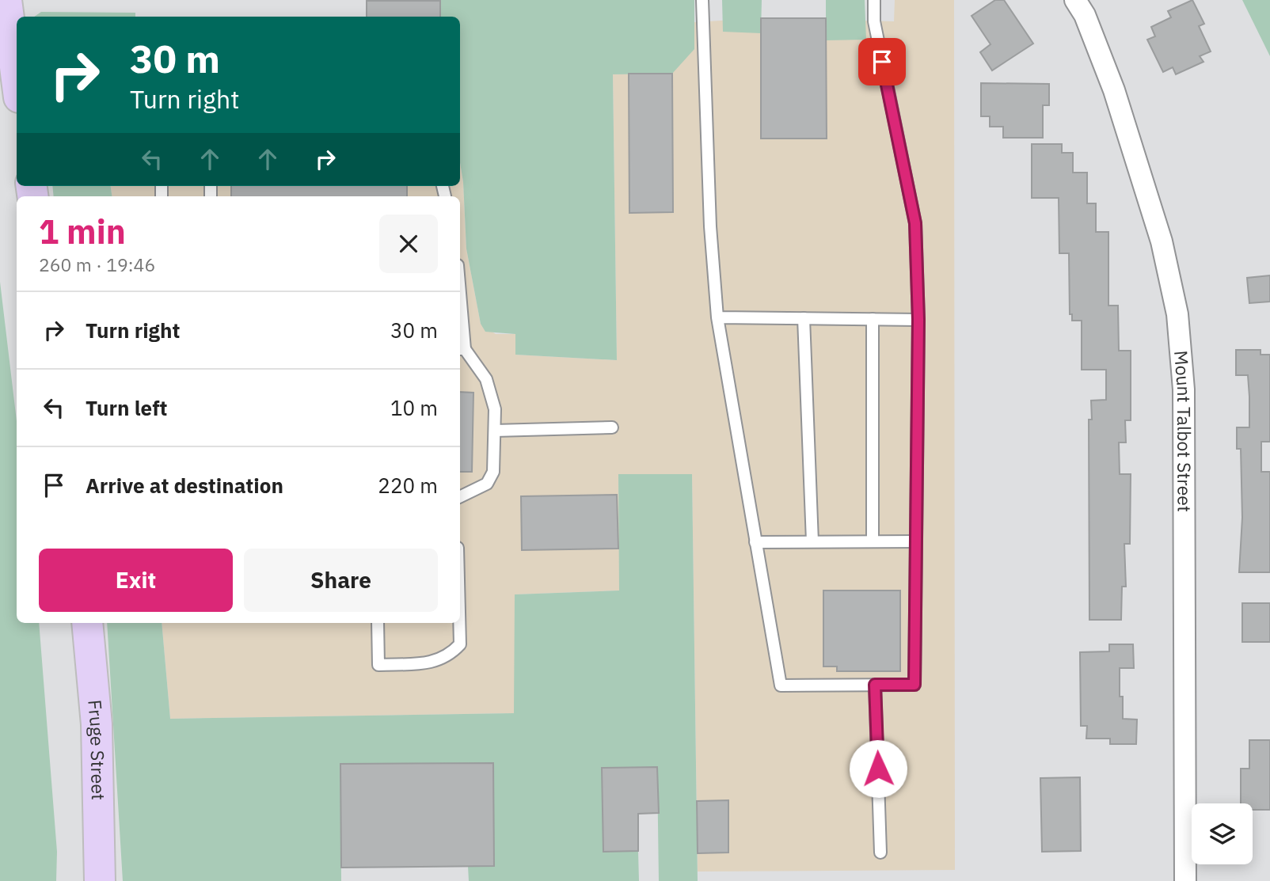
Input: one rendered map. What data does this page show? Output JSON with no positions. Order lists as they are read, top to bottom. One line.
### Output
{"streets":{"main road":["Fruge Street"],"street":["Mount Talbot Street"]},"page":{"turn":["30 m","Turn right"],"heading":["1 min","260 m · 19:46"],"list":[{"name":"Turn right","value":"30 m"},{"name":"Turn left","value":"10 m"},{"name":"Arrive at destination","value":"220 m"}],"buttons":["Exit","Share"]}}
